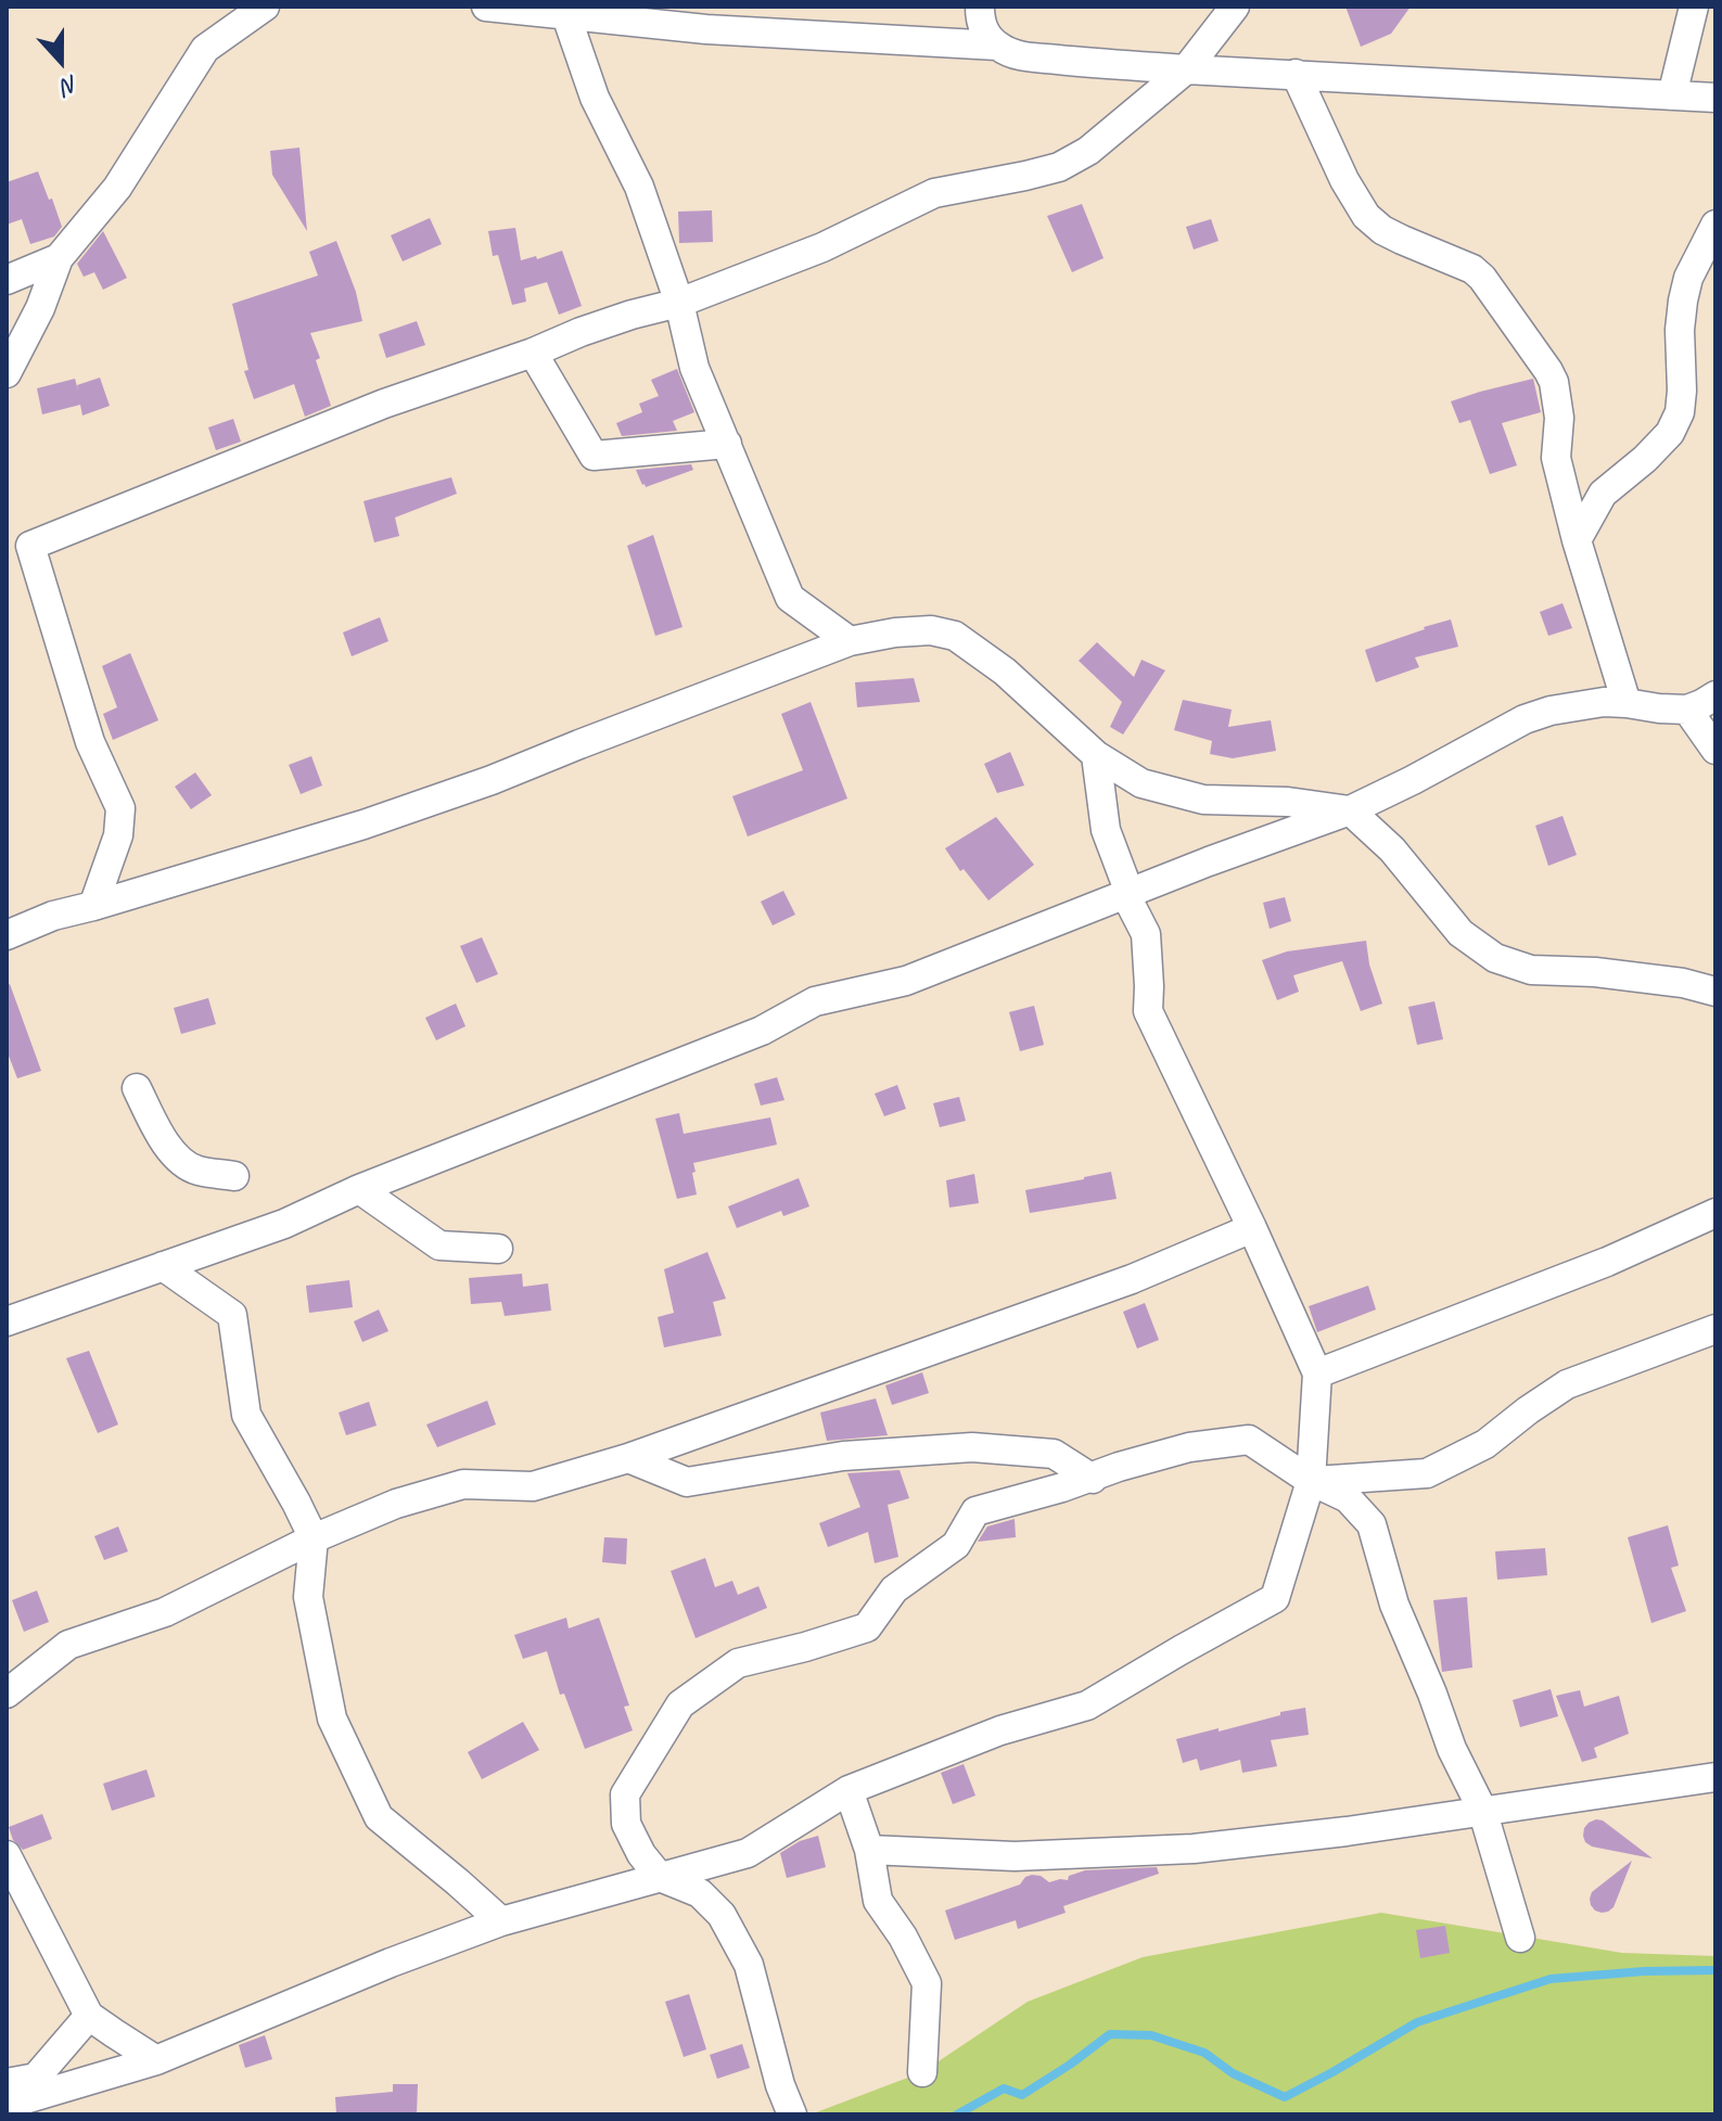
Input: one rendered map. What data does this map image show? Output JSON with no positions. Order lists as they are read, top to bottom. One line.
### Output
{"north":"bottom"}
